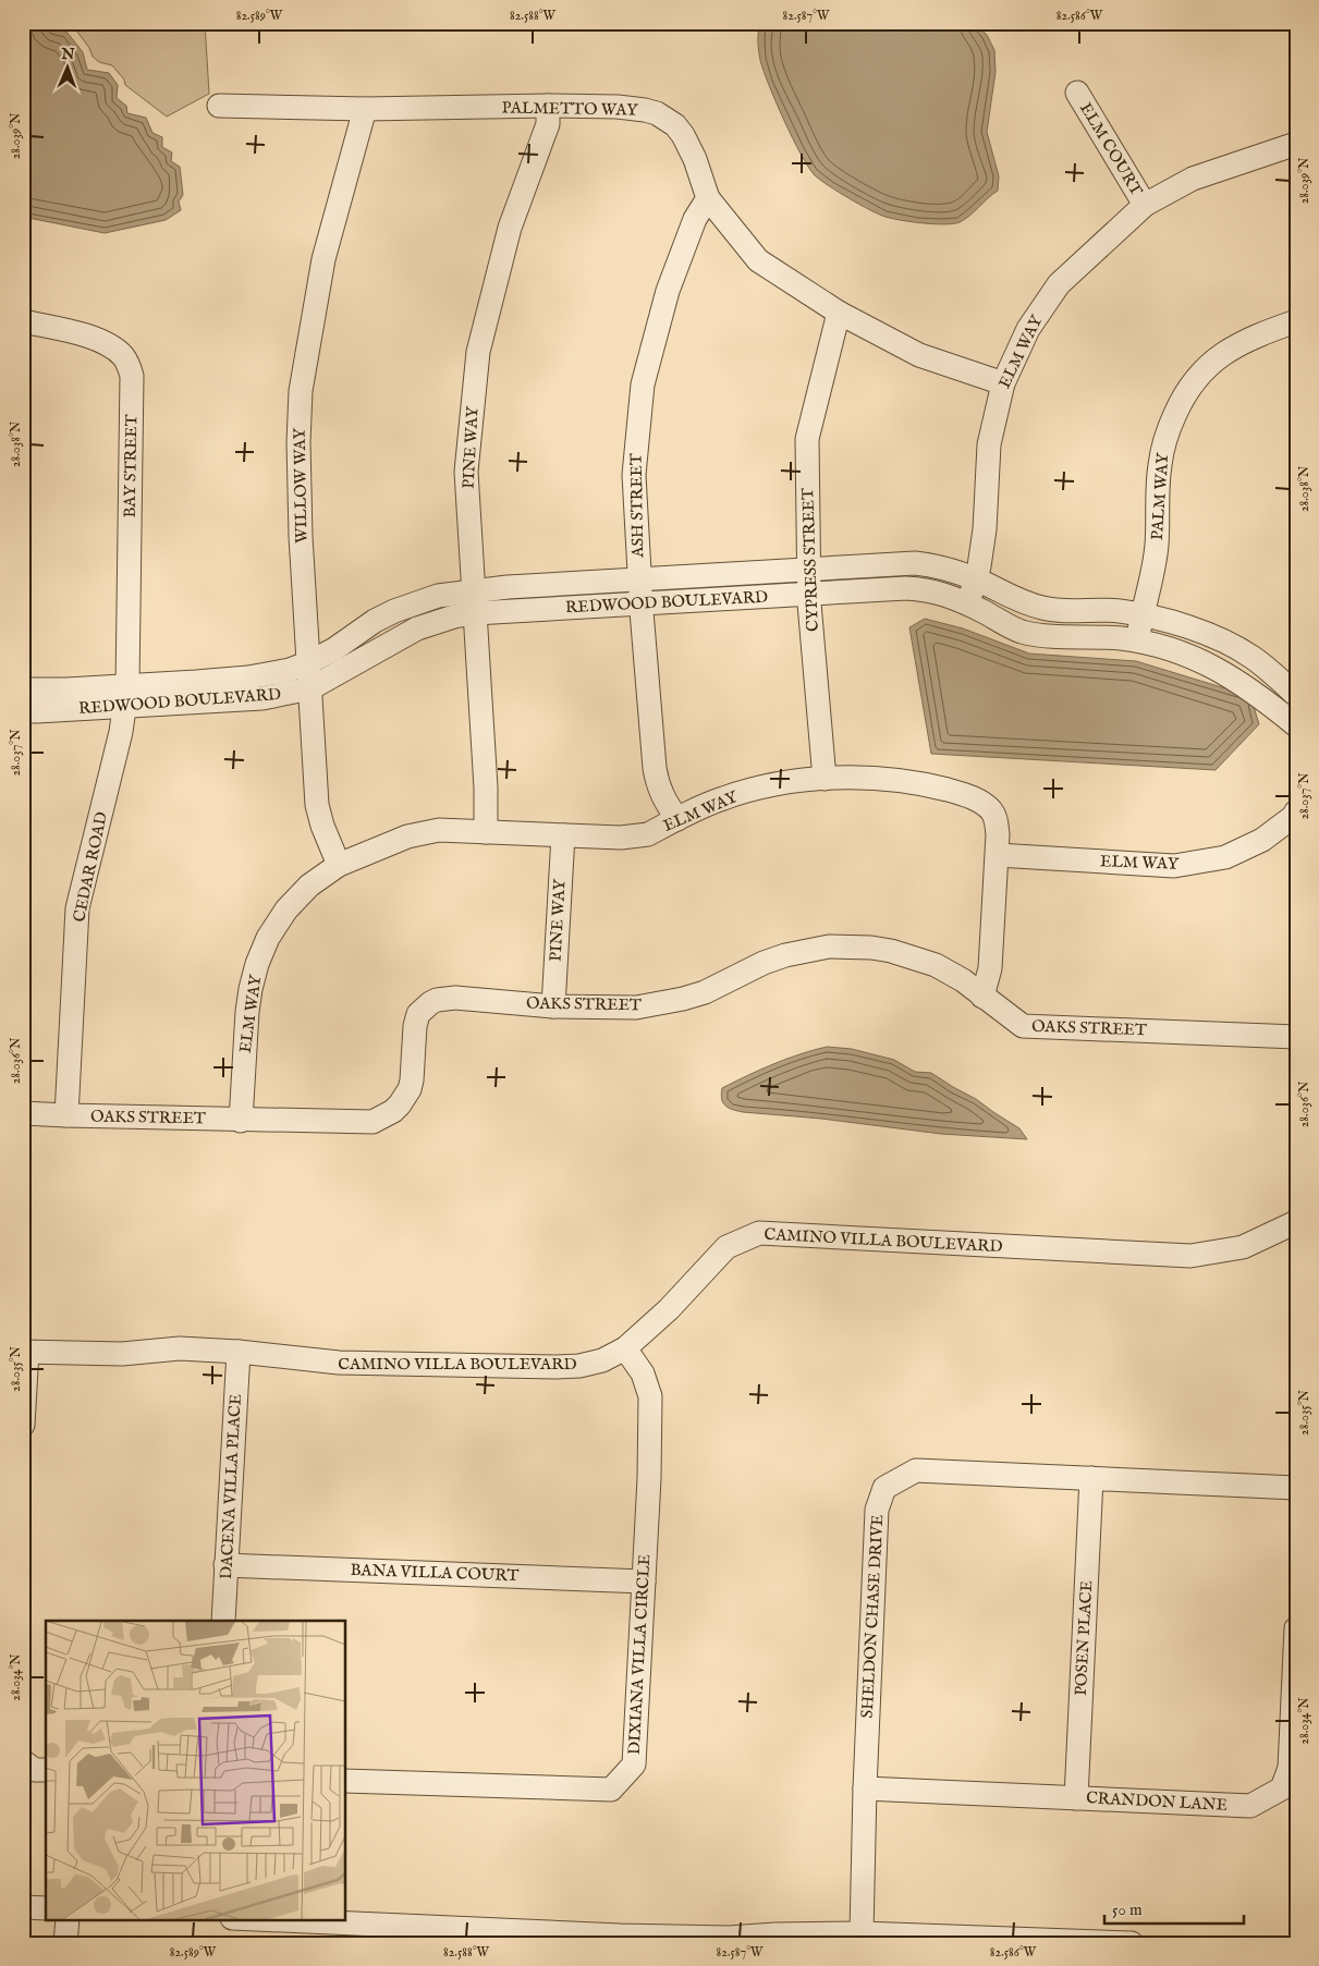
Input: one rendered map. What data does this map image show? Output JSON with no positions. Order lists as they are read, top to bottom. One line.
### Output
{"streets":{"street":["PALMETTO WAY","ELM COURT","ELM WAY","PINE WAY","BAY STREET","WILLOW WAY","PALM WAY","ASH STREET","CYPRESS STREET","REDWOOD BOULEVARD","CEDAR ROAD","OAKS STREET","CAMINO VILLA BOULEVARD","DACENA VILLA PLACE","BANA VILLA COURT","SHELDON CHASE DRIVE","POSEN PLACE","DIXIANA VILLA CIRCLE","CRANDON LANE"]},"crossings":[["PALMETTO WAY","ELM WAY"],["PALMETTO WAY","PINE WAY"],["PALMETTO WAY","WILLOW WAY"],["PALMETTO WAY","ASH STREET"],["PALMETTO WAY","CYPRESS STREET"],["ELM COURT","ELM WAY"],["ELM WAY","PINE WAY"],["ELM WAY","WILLOW WAY"],["ELM WAY","ASH STREET"],["ELM WAY","CYPRESS STREET"],["ELM WAY","REDWOOD BOULEVARD"],["ELM WAY","OAKS STREET"],["PINE WAY","REDWOOD BOULEVARD"],["PINE WAY","OAKS STREET"],["BAY STREET","REDWOOD BOULEVARD"],["BAY STREET","CEDAR ROAD"],["WILLOW WAY","REDWOOD BOULEVARD"],["PALM WAY","REDWOOD BOULEVARD"],["ASH STREET","REDWOOD BOULEVARD"],["CYPRESS STREET","REDWOOD BOULEVARD"],["REDWOOD BOULEVARD","CEDAR ROAD"],["CEDAR ROAD","OAKS STREET"],["CAMINO VILLA BOULEVARD","DACENA VILLA PLACE"],["CAMINO VILLA BOULEVARD","DIXIANA VILLA CIRCLE"],["DACENA VILLA PLACE","BANA VILLA COURT"],["BANA VILLA COURT","DIXIANA VILLA CIRCLE"],["SHELDON CHASE DRIVE","POSEN PLACE"],["SHELDON CHASE DRIVE","CRANDON LANE"],["POSEN PLACE","CRANDON LANE"]],"scale_bar":"50 m","north":"top","coordinates":["82.589°W","82.588°W","82.587°W","82.586°W","28.039°N","28.038°N","28.037°N","28.036°N","28.035°N","28.034°N"]}
